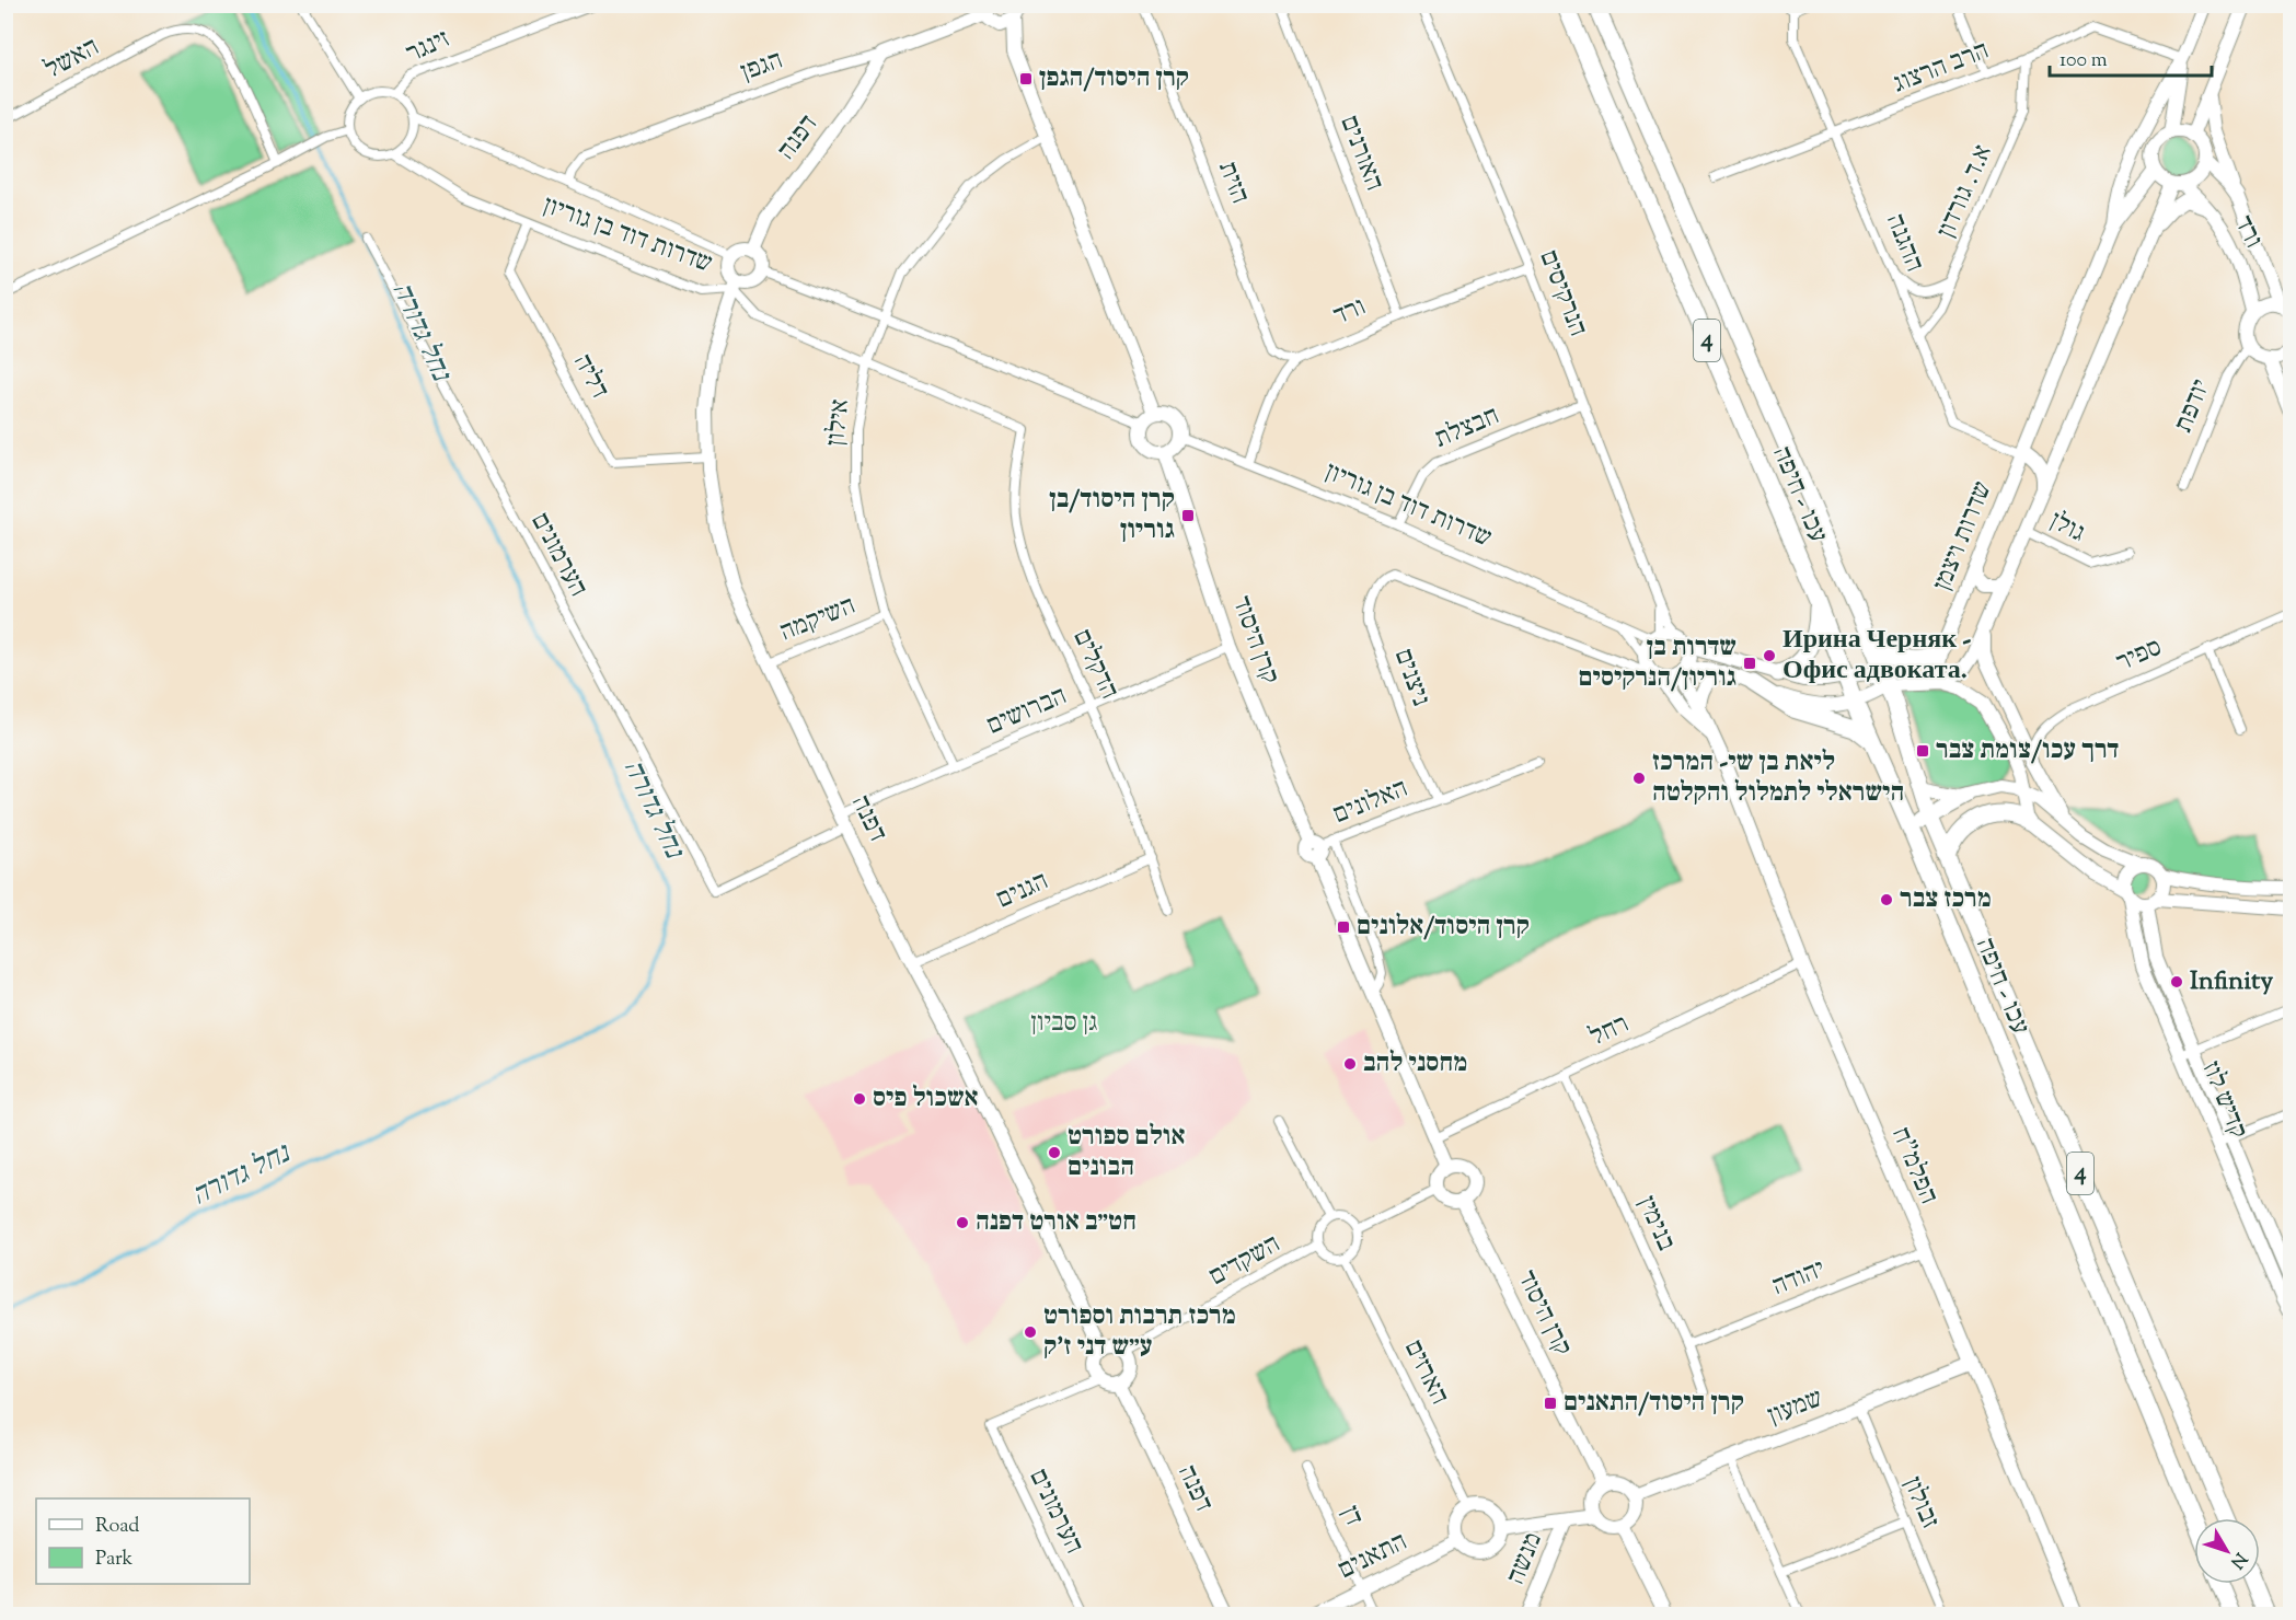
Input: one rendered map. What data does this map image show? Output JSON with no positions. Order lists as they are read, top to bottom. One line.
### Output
{"streets":{"highway":["4","עכו - חיפה"],"street":["זינגר","האשל","הגפן","הרב הרצוג","דפנה","האורנים","הזית","א.ד. גורדון","ורד","שדרות דוד בן גוריון","ההגנה","הנרקיסים","דליה","יודפת","אילון","חבצלת","גולן","שדרות ויצמן","הערמונים","השיקמה","קרן היסוד","ספיר","הדקלים","ניצנים","הברושים","האלונים","הגנים","רחל","קדיש לוז","הפלמ\"ח","בנימין","השקדים","יהודה","הארזים","שמעון","זבולון","דן","התאנים","מנשה"]},"crossings":[["זינגר","שדרות דוד בן גוריון"],["הגפן","דפנה"],["הגפן","שדרות דוד בן גוריון"],["הרב הרצוג","א.ד. גורדון"],["הרב הרצוג","ההגנה"],["הרב הרצוג","שדרות ויצמן"],["דפנה","שדרות דוד בן גוריון"],["דפנה","דליה"],["דפנה","הערמונים"],["דפנה","השיקמה"],["דפנה","הברושים"],["דפנה","הגנים"],["דפנה","השקדים"],["האורנים","ורד"],["הזית","ורד"],["א.ד. גורדון","ההגנה"],["ורד","שדרות דוד בן גוריון"],["ורד","הנרקיסים"],["ורד","שדרות ויצמן"],["שדרות דוד בן גוריון","הנרקיסים"],["שדרות דוד בן גוריון","דליה"],["שדרות דוד בן גוריון","אילון"],["שדרות דוד בן גוריון","חבצלת"],["שדרות דוד בן גוריון","קרן היסוד"],["שדרות דוד בן גוריון","הדקלים"],["שדרות דוד בן גוריון","ניצנים"],["שדרות דוד בן גוריון","הפלמ\"ח"],["ההגנה","שדרות ויצמן"],["הנרקיסים","חבצלת"],["הנרקיסים","ניצנים"],["הנרקיסים","הפלמ\"ח"],["אילון","השיקמה"],["אילון","הברושים"],["גולן","שדרות ויצמן"],["הערמונים","הברושים"],["הערמונים","השקדים"],["קרן היסוד","הברושים"],["קרן היסוד","האלונים"],["קרן היסוד","רחל"],["קרן היסוד","שמעון"],["הדקלים","הברושים"],["הדקלים","הגנים"],["ניצנים","האלונים"],["ניצנים","הפלמ\"ח"],["רחל","הפלמ\"ח"],["רחל","בנימין"],["הפלמ\"ח","יהודה"],["הפלמ\"ח","שמעון"],["בנימין","יהודה"],["השקדים","הארזים"],["הארזים","התאנים"],["שמעון","זבולון"],["דן","התאנים"]],"water":["נחל גדורה"],"parks":["גן סביון"],"places":{"transit":["קרן היסוד/הגפן","קרן היסוד/בן גוריון","שדרות בן גוריון/הנרקיסים","דרך עכו/צומת צבר","קרן היסוד/אלונים","קרן היסוד/התאנים"],"other":["Ирина Черняк - Офис адвоката.","ליאת בן שי- המרכז הישראלי לתמלול והקלטה","מרכז צבר","Infinity","מחסני להב","אשכול פיס","אולם ספורט הבונים","חט״ב אורט דפנה","מרכז תרבות וספורט ע״ש דני ז'ק"]},"legend":["Road","Park"],"scale_bar":"100 m","north":"bottom right"}
